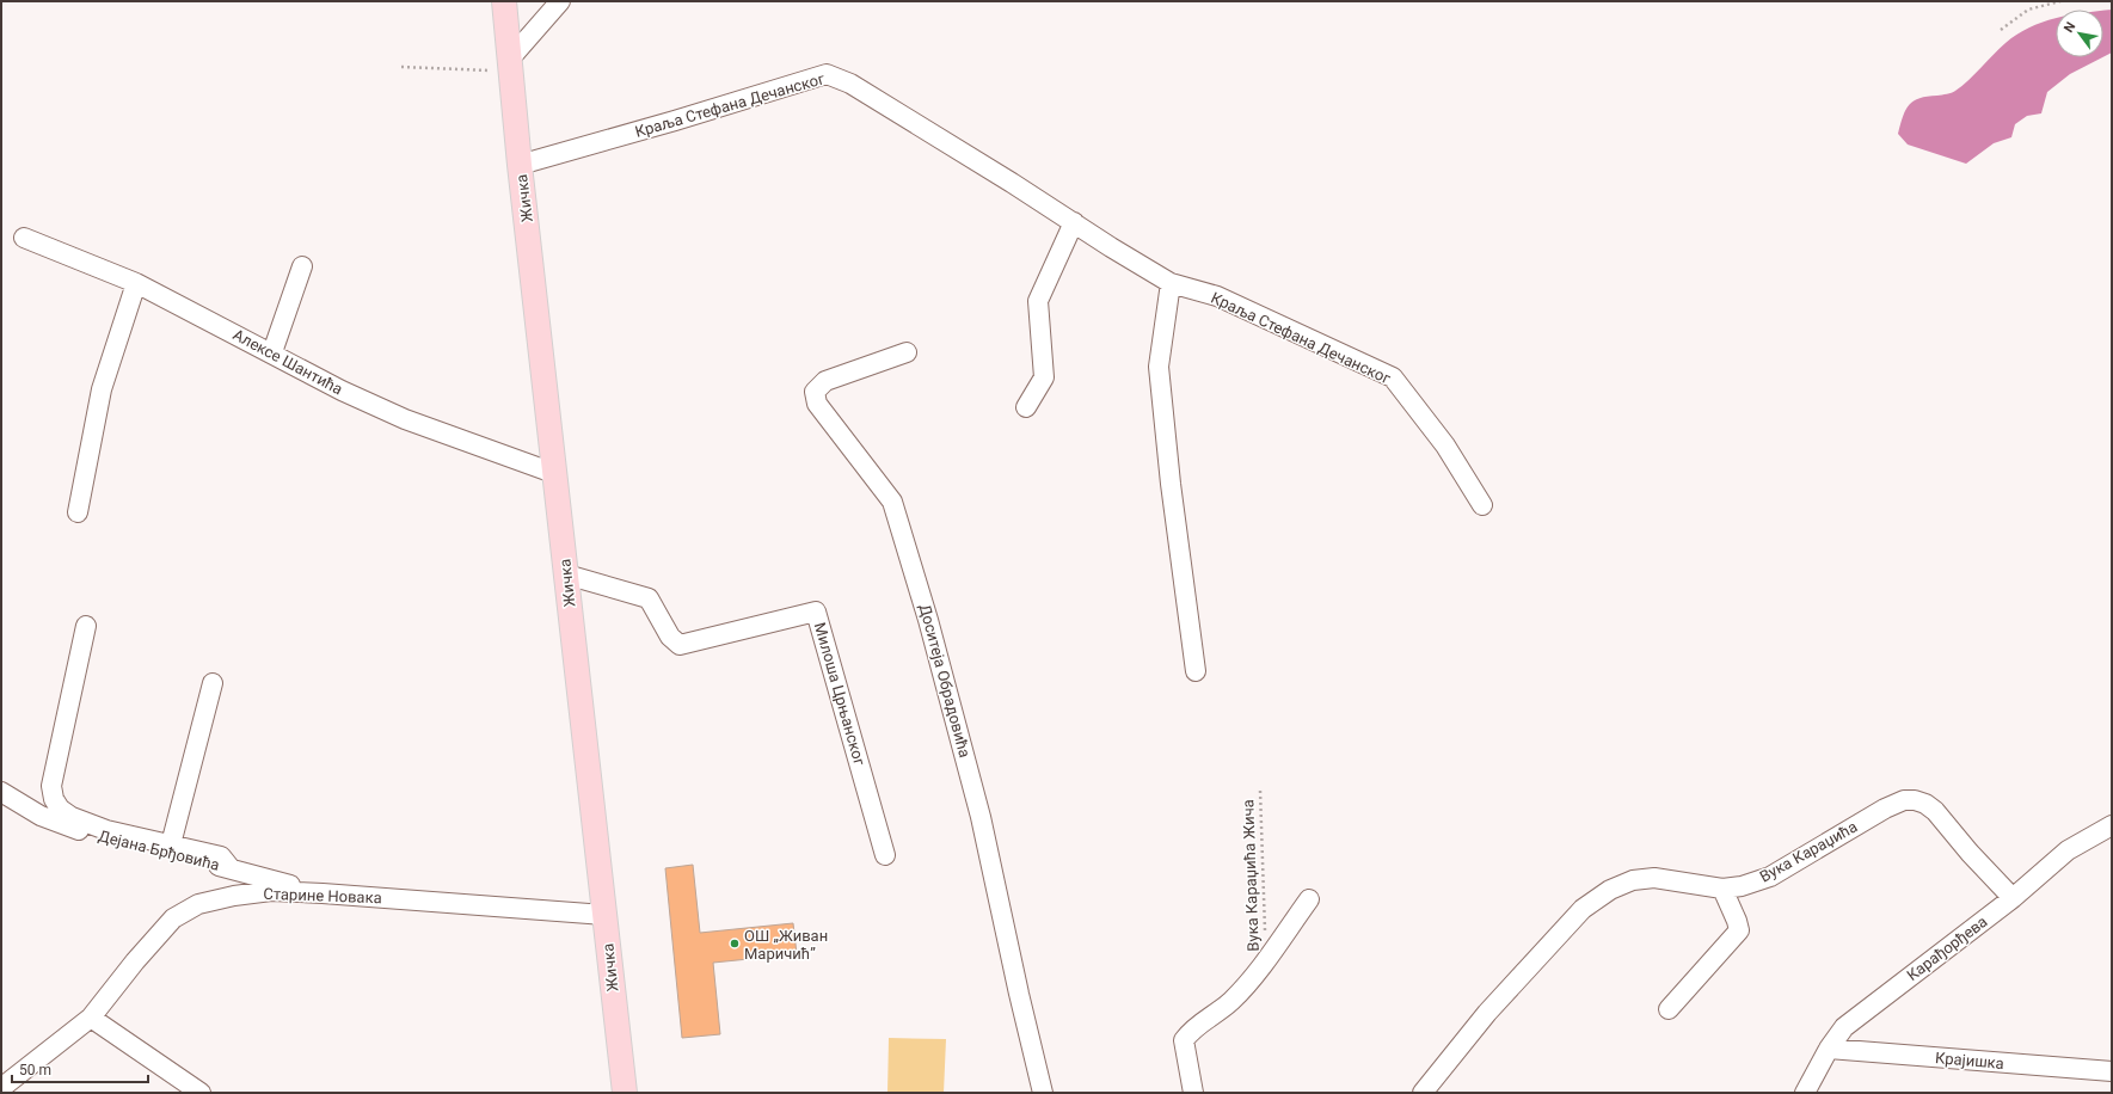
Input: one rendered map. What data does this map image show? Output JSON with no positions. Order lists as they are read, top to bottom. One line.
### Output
{"streets":{"main road":["Жичка"],"street":["Краља Стефана Дечанског","Алексе Шантића","Доситеја Обрадовића","Милоша Црњанског","Дејана Брђовића","Вука Караџића","Старине Новака","Карађорђева","Крајишка"],"path":["Вука Караџића Жича"]},"crossings":[["Краља Стефана Дечанског","Жичка"],["Жичка","Алексе Шантића"],["Жичка","Милоша Црњанског"],["Жичка","Старине Новака"],["Дејана Брђовића","Старине Новака"],["Вука Караџића","Карађорђева"],["Карађорђева","Крајишка"]],"places":["ОШ „Живан Маричић”"],"scale_bar":"50 m","north":"top left"}
